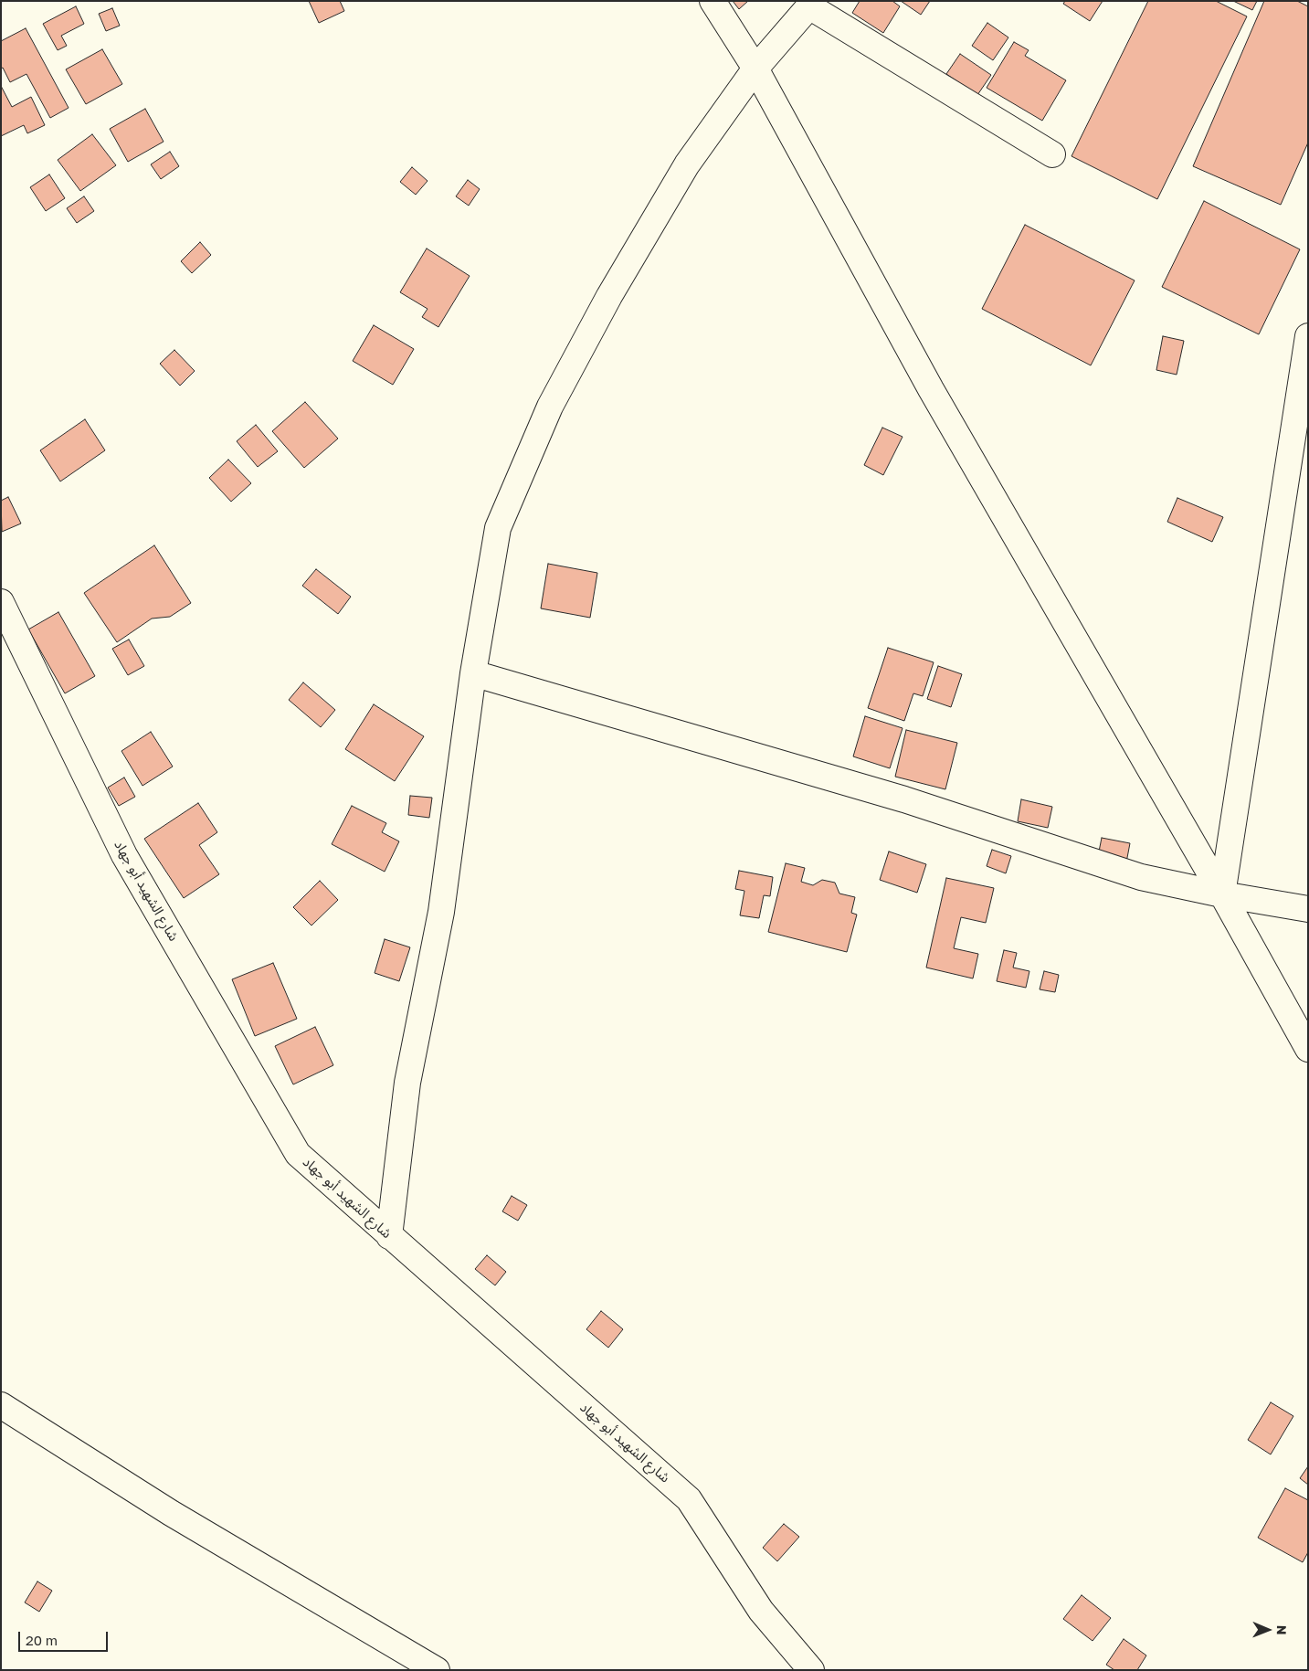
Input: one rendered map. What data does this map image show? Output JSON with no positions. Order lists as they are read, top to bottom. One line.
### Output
{"streets":{"street":["شارع الشهيد أبو جهاد"]},"scale_bar":"20 m","north":"right"}
